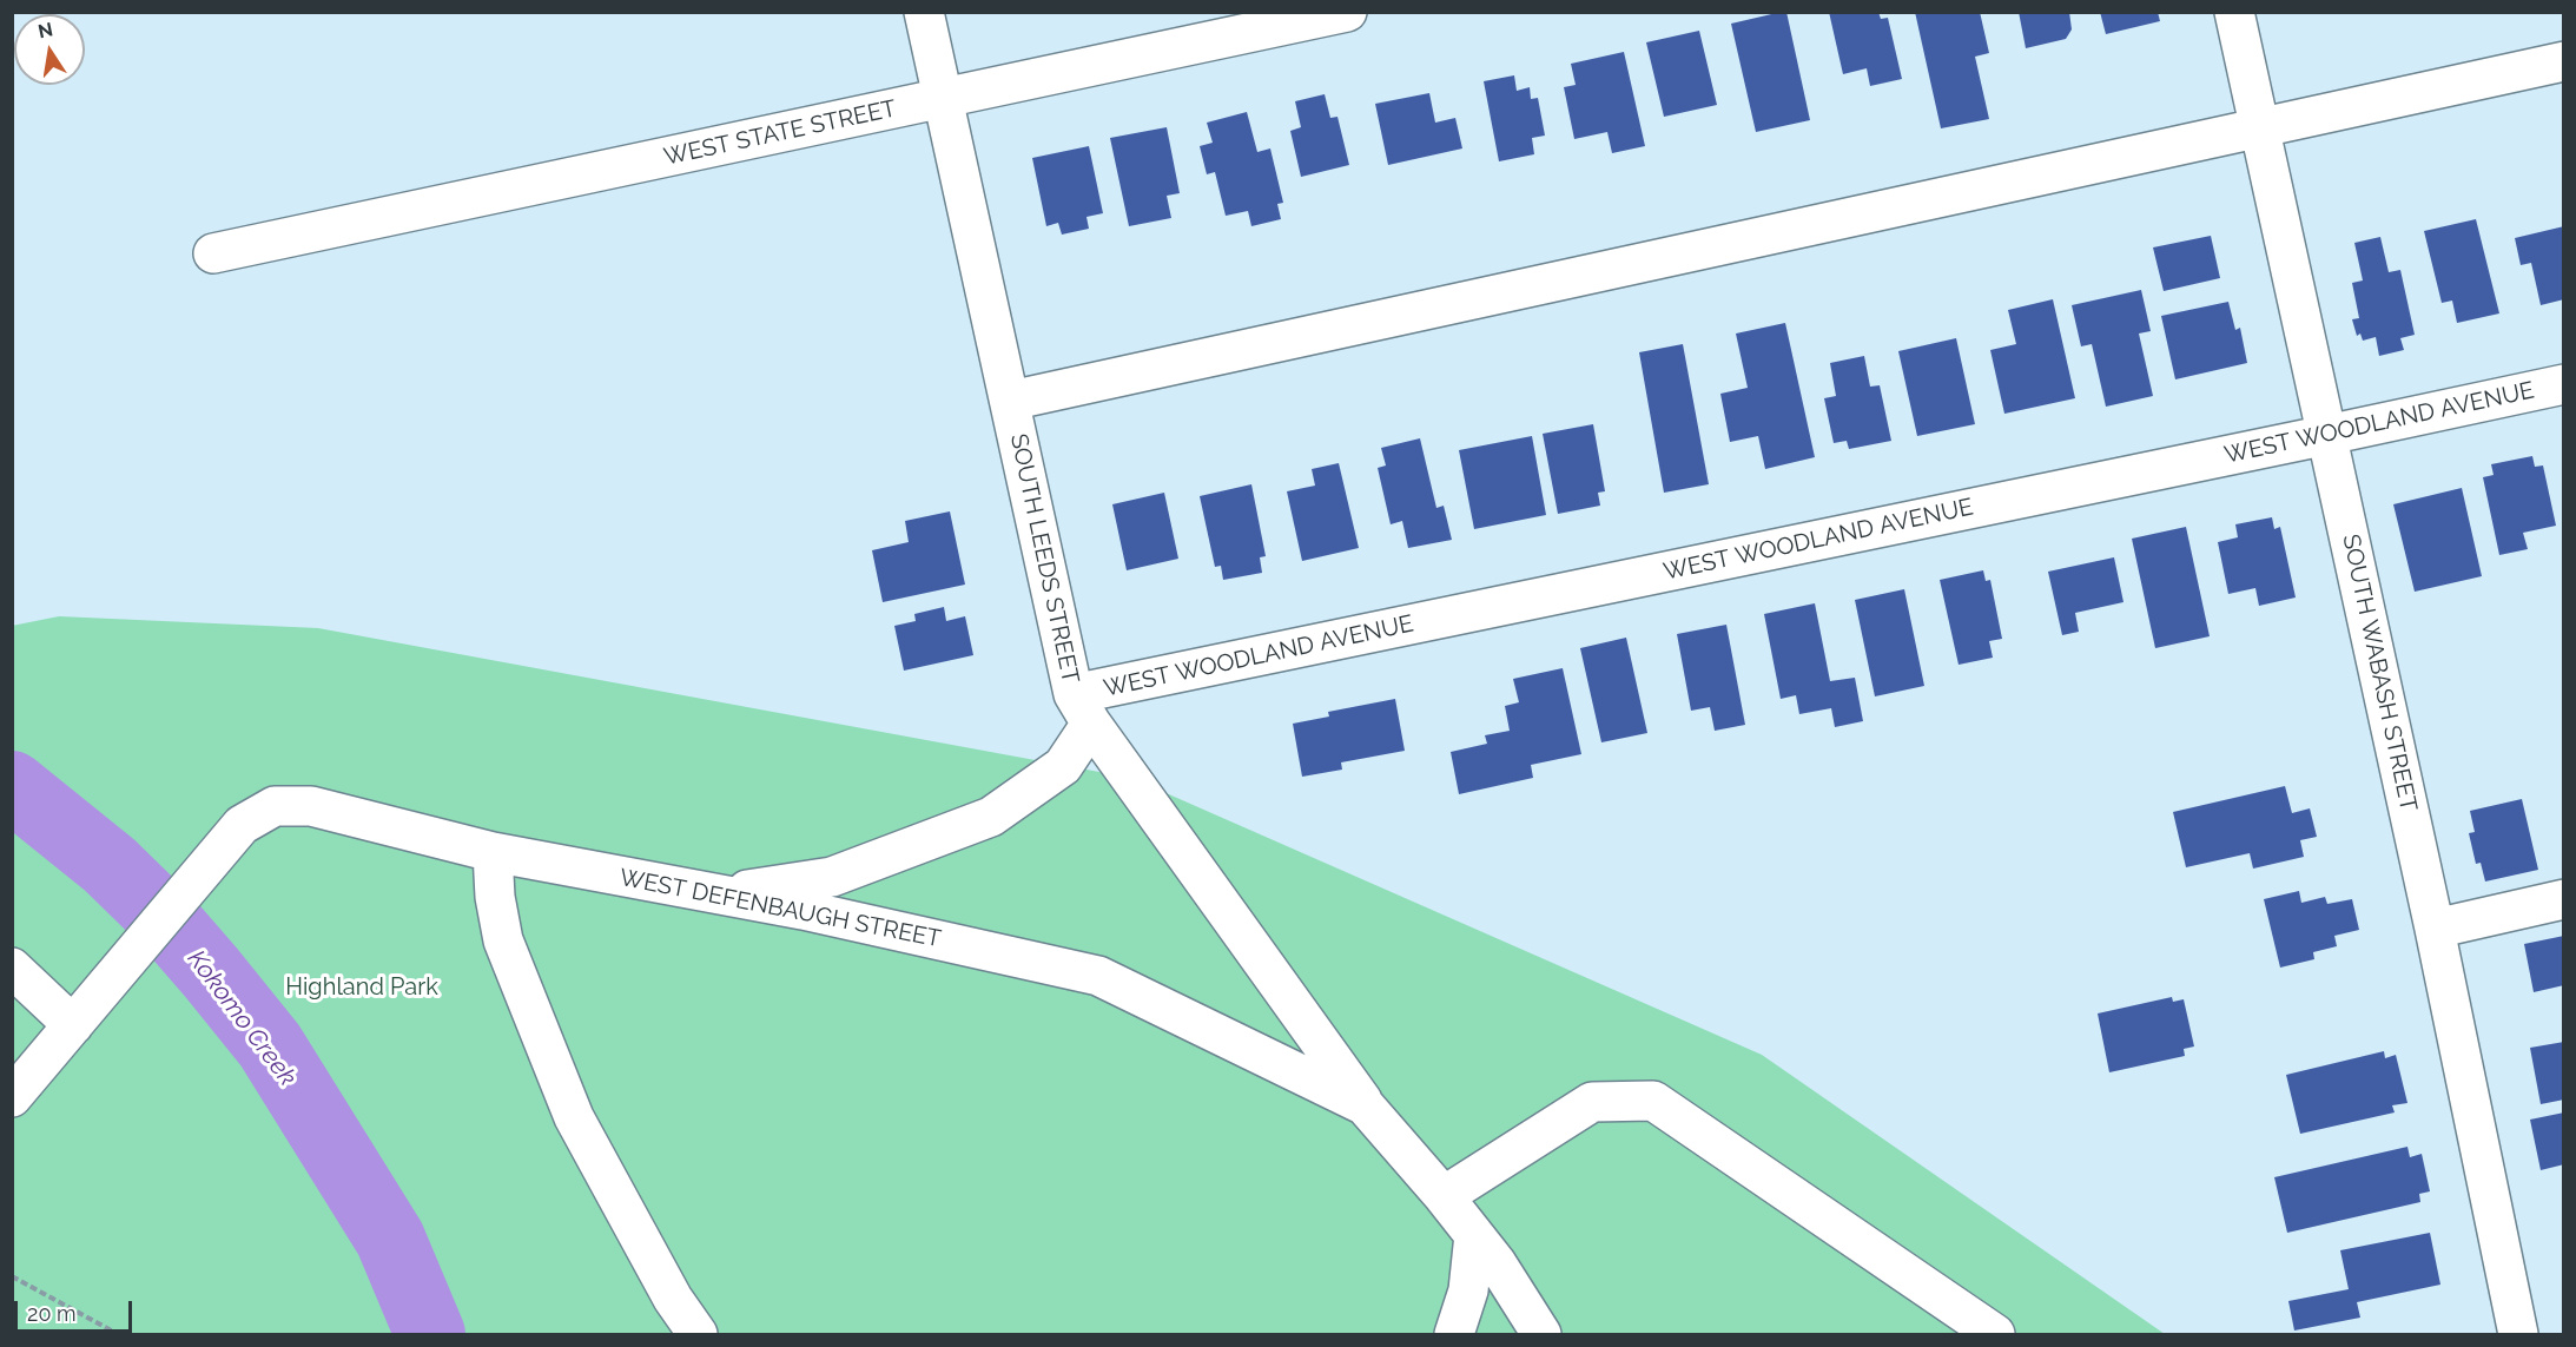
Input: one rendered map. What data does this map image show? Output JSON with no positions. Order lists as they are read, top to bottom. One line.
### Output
{"streets":{"street":["WEST STATE STREET","WEST WOODLAND AVENUE","SOUTH LEEDS STREET","SOUTH WABASH STREET","WEST DEFENBAUGH STREET"]},"crossings":[["WEST STATE STREET","SOUTH LEEDS STREET"],["WEST WOODLAND AVENUE","SOUTH LEEDS STREET"],["WEST WOODLAND AVENUE","SOUTH WABASH STREET"],["SOUTH LEEDS STREET","WEST DEFENBAUGH STREET"]],"water":["Kokomo Creek"],"parks":["Highland Park"],"scale_bar":"20 m","north":"top"}
